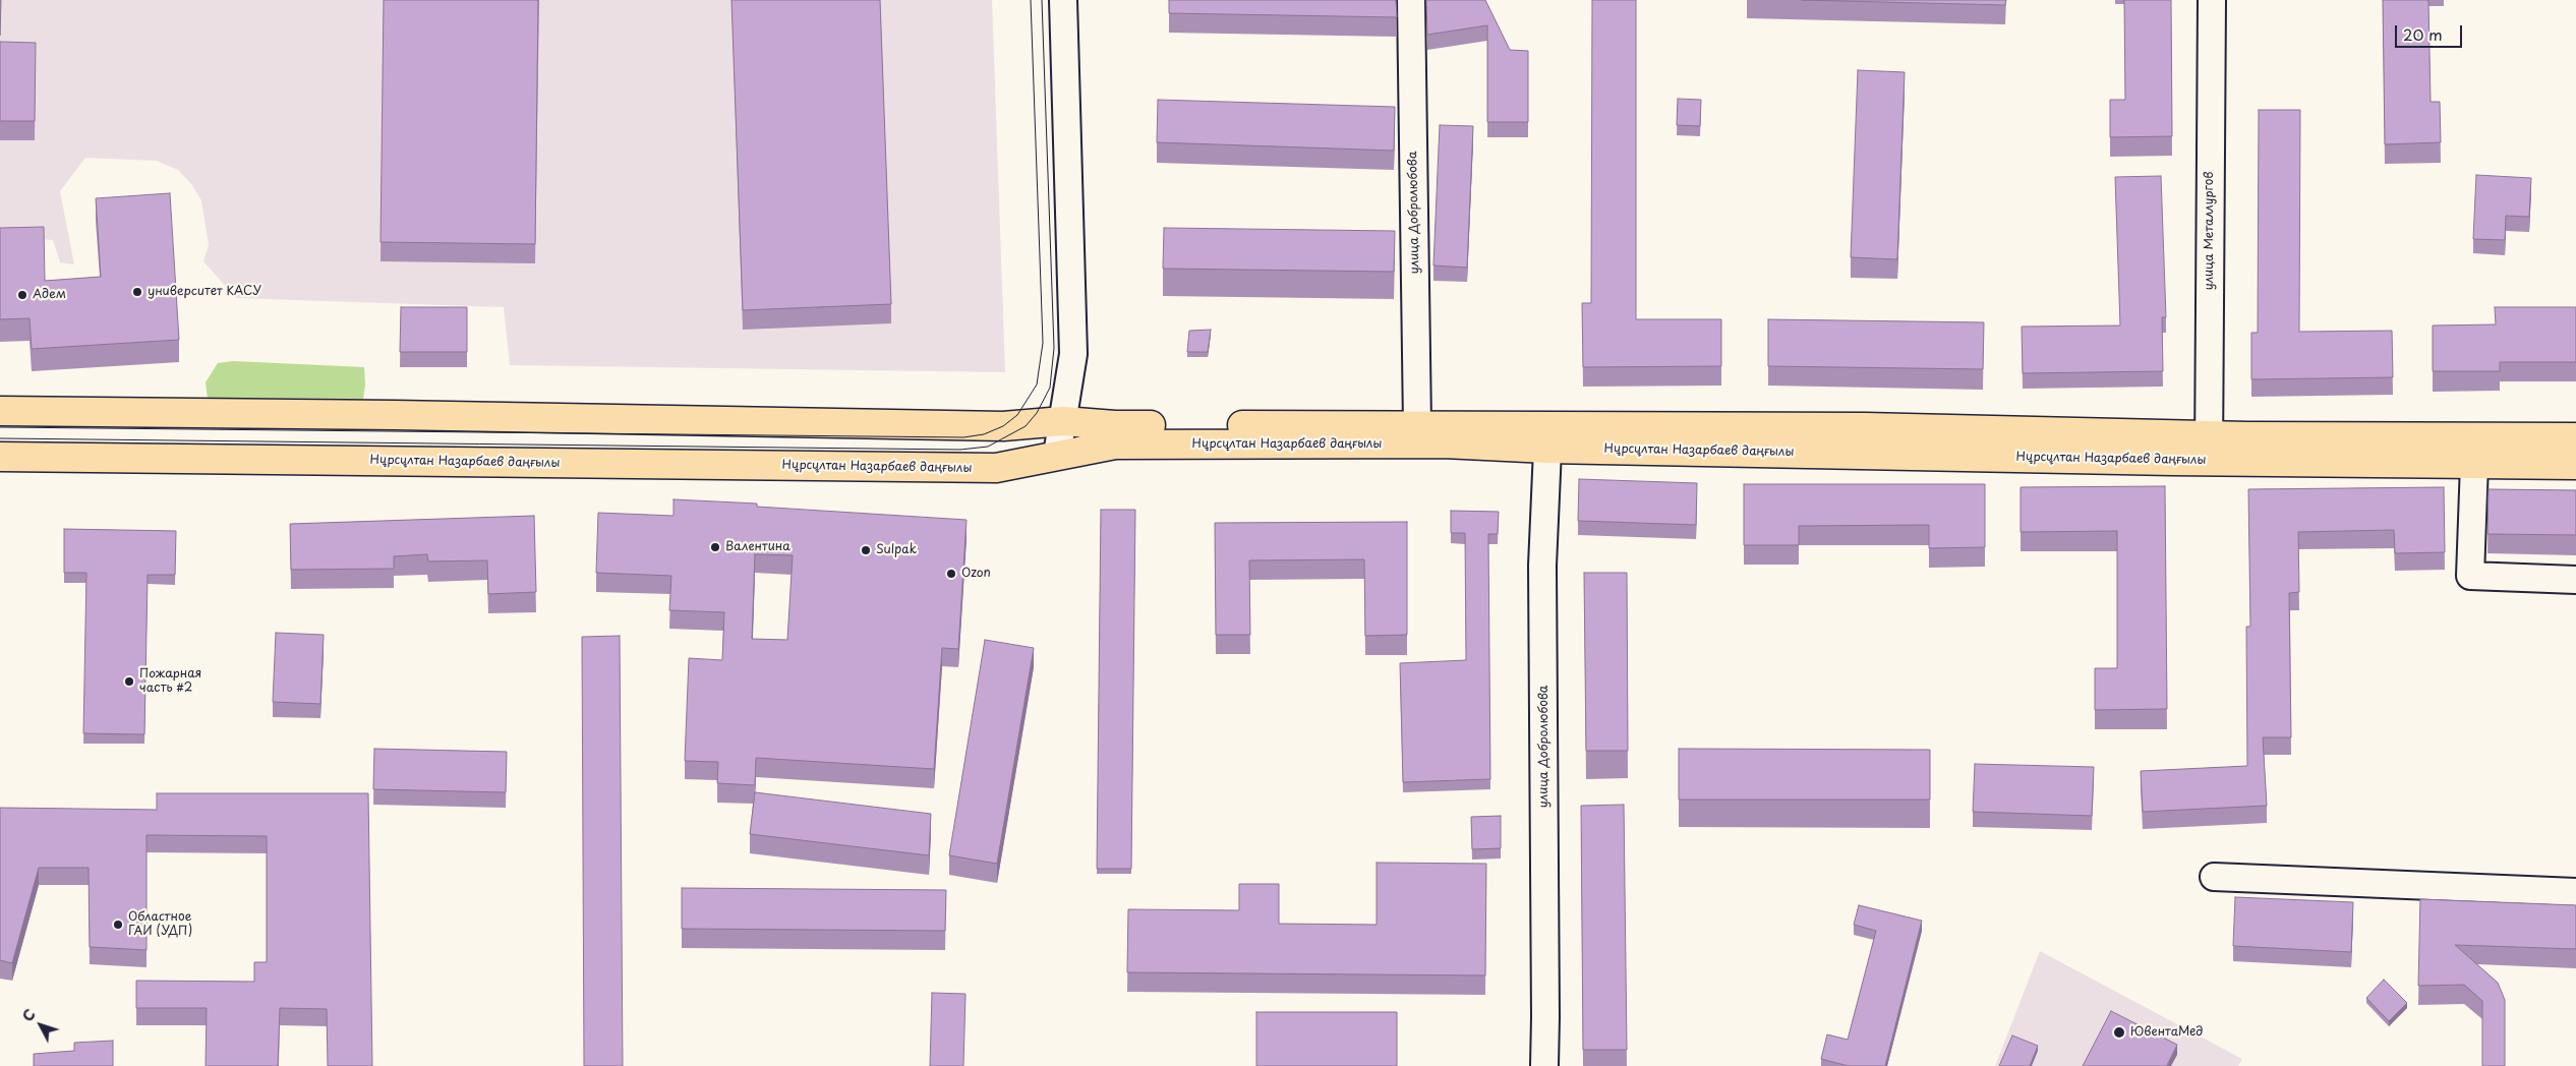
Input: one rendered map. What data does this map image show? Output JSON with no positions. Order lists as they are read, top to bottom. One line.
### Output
{"streets":{"main road":["Нұрсұлтан Назарбаев даңғылы"],"street":["улица Добролюбова","улица Металлургов"]},"crossings":[["улица Добролюбова","Нұрсұлтан Назарбаев даңғылы"],["улица Металлургов","Нұрсұлтан Назарбаев даңғылы"]],"places":["университет КАСУ","Адем","Валентина","Sulpak","Ozon","Пожарная часть #2","Областное ГАИ (УДП)","ЮвентаМед"],"scale_bar":"20 m","north":"top left"}
